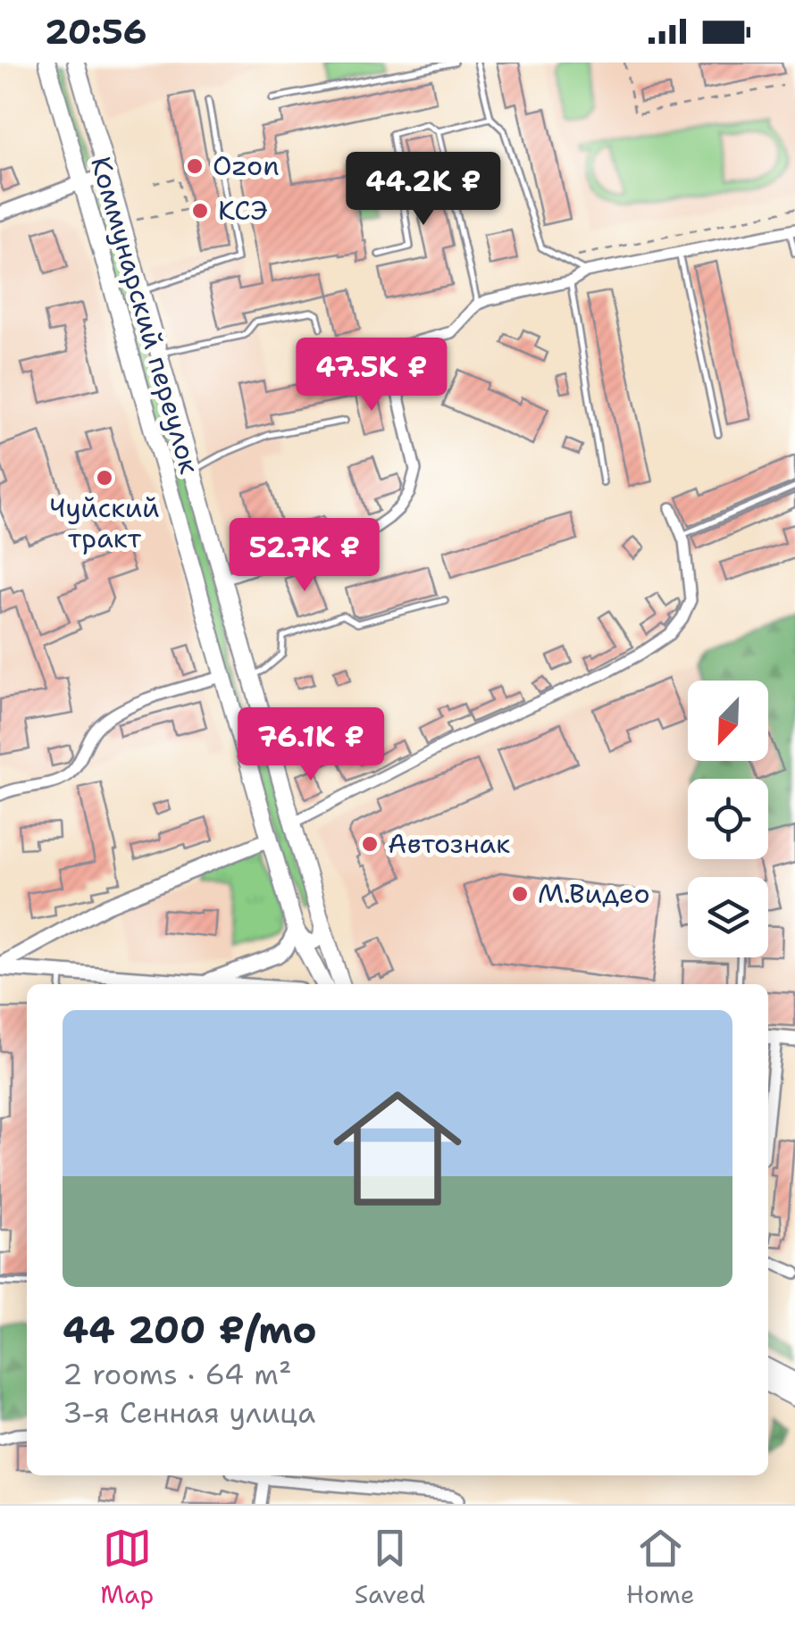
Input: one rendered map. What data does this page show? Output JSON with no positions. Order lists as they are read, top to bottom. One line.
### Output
{"streets":{"main road":["Коммунарский переулок"]},"places":["Ozon","КСЭ","Чуйский тракт","Автознак","М.Видео"],"north":"bottom left","page":{"status":"20:56","price":["44.2K ₽","47.5K ₽","52.7K ₽","76.1K ₽"],"list":[{"name":"44 200 ₽/mo","note":"2 rooms · 64 m² · 3-я Сенная улица"}],"tabs":["Map","Saved","Home"]}}
